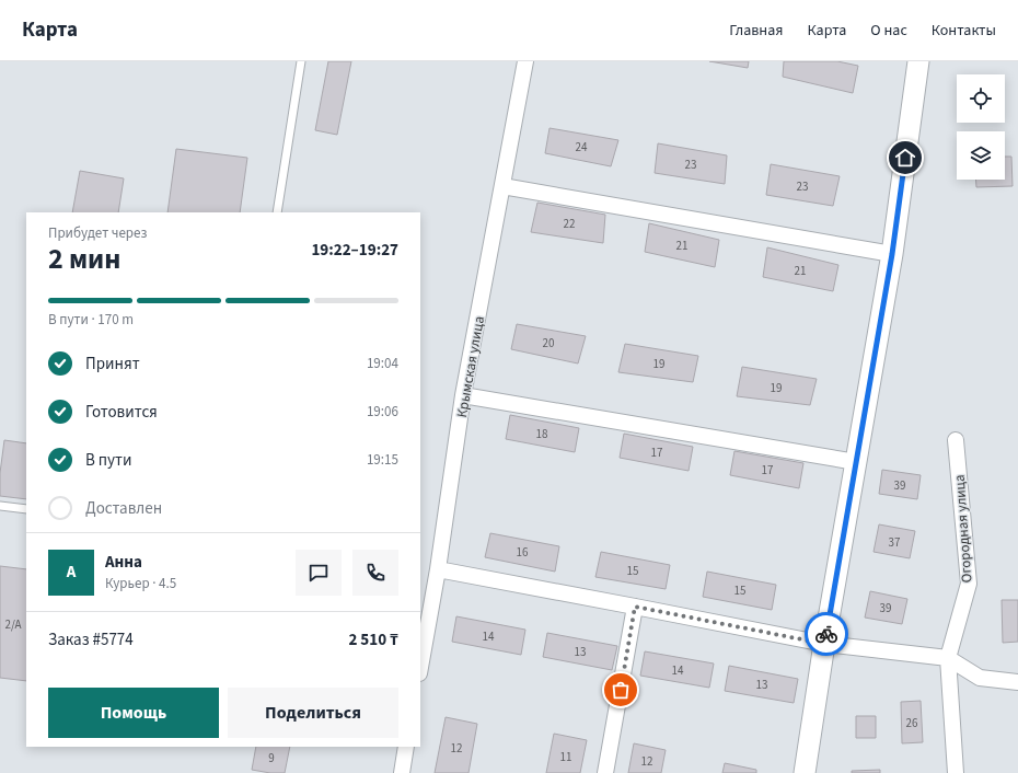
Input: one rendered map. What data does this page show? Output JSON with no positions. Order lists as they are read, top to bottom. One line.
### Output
{"streets":{"street":["Крымская улица","Огородная улица"]},"house_numbers":["24","23","23","22","21","21","20","19","19","18","17","17","39","37","16","15","15","39","2/A","14","13","14","13","26","12","11","9","12"],"page":{"header":"Карта","nav":["Главная","Карта","О нас","Контакты"],"heading":["2 мин","Прибудет через","19:22–19:27"],"panel":["Анна","Курьер · 4.5","Заказ #5774","2 510 ₸"],"bar":"В пути · 170 m","list":[["Принят","19:04"],["Готовится","19:06"],["В пути","19:15"],"Доставлен"],"round":"А","buttons":["Помощь","Поделиться"]}}
